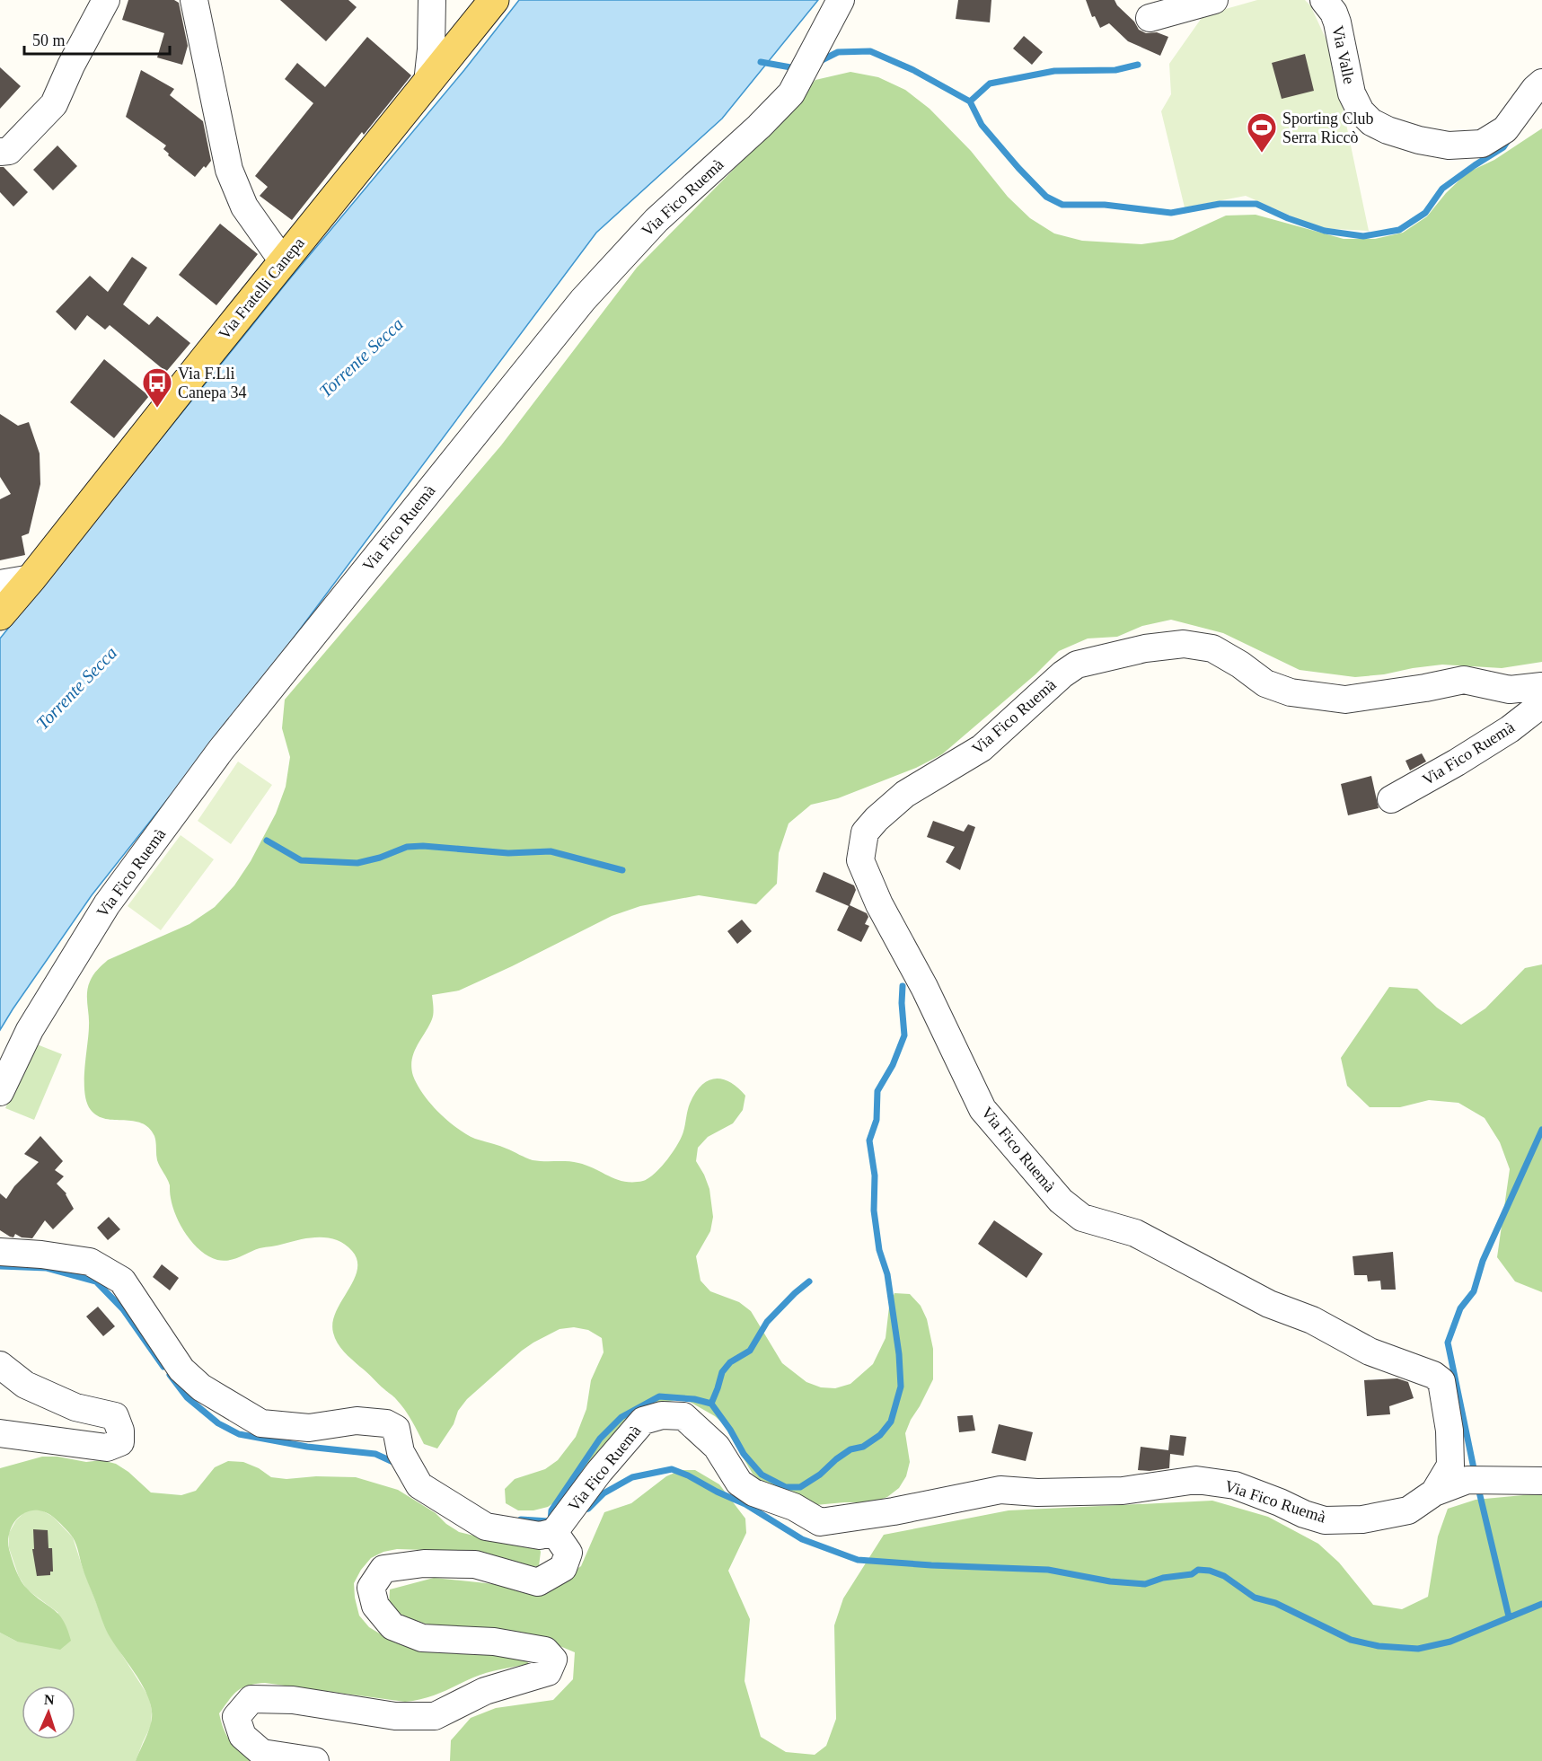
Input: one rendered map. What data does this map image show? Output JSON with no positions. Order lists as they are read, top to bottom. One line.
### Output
{"streets":{"main road":["Via Fratelli Canepa"],"street":["Via Valle","Via Fico Ruemà"]},"water":["Torrente Secca"],"places":{"sports":["Sporting Club Serra Riccò"],"bus stop":["Via F.Lli Canepa 34"]},"scale_bar":"50 m","north":"top"}
